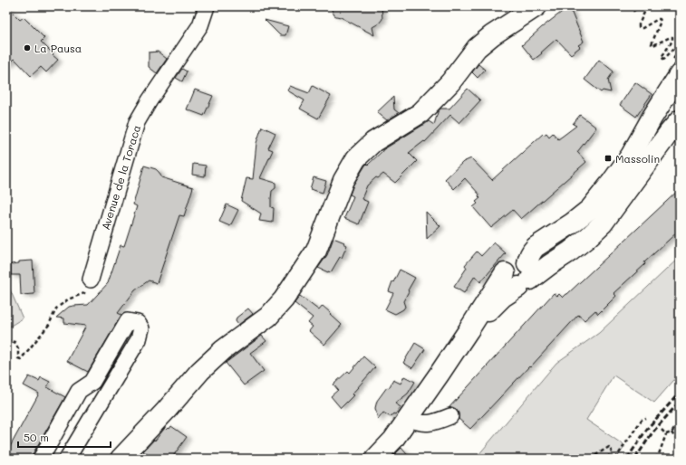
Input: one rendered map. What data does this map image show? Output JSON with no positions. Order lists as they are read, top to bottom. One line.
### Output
{"streets":{"lane":["Avenue de la Toraca"]},"places":{"other":["La Pausa"],"transit":["Massolin"]},"scale_bar":"50 m"}
